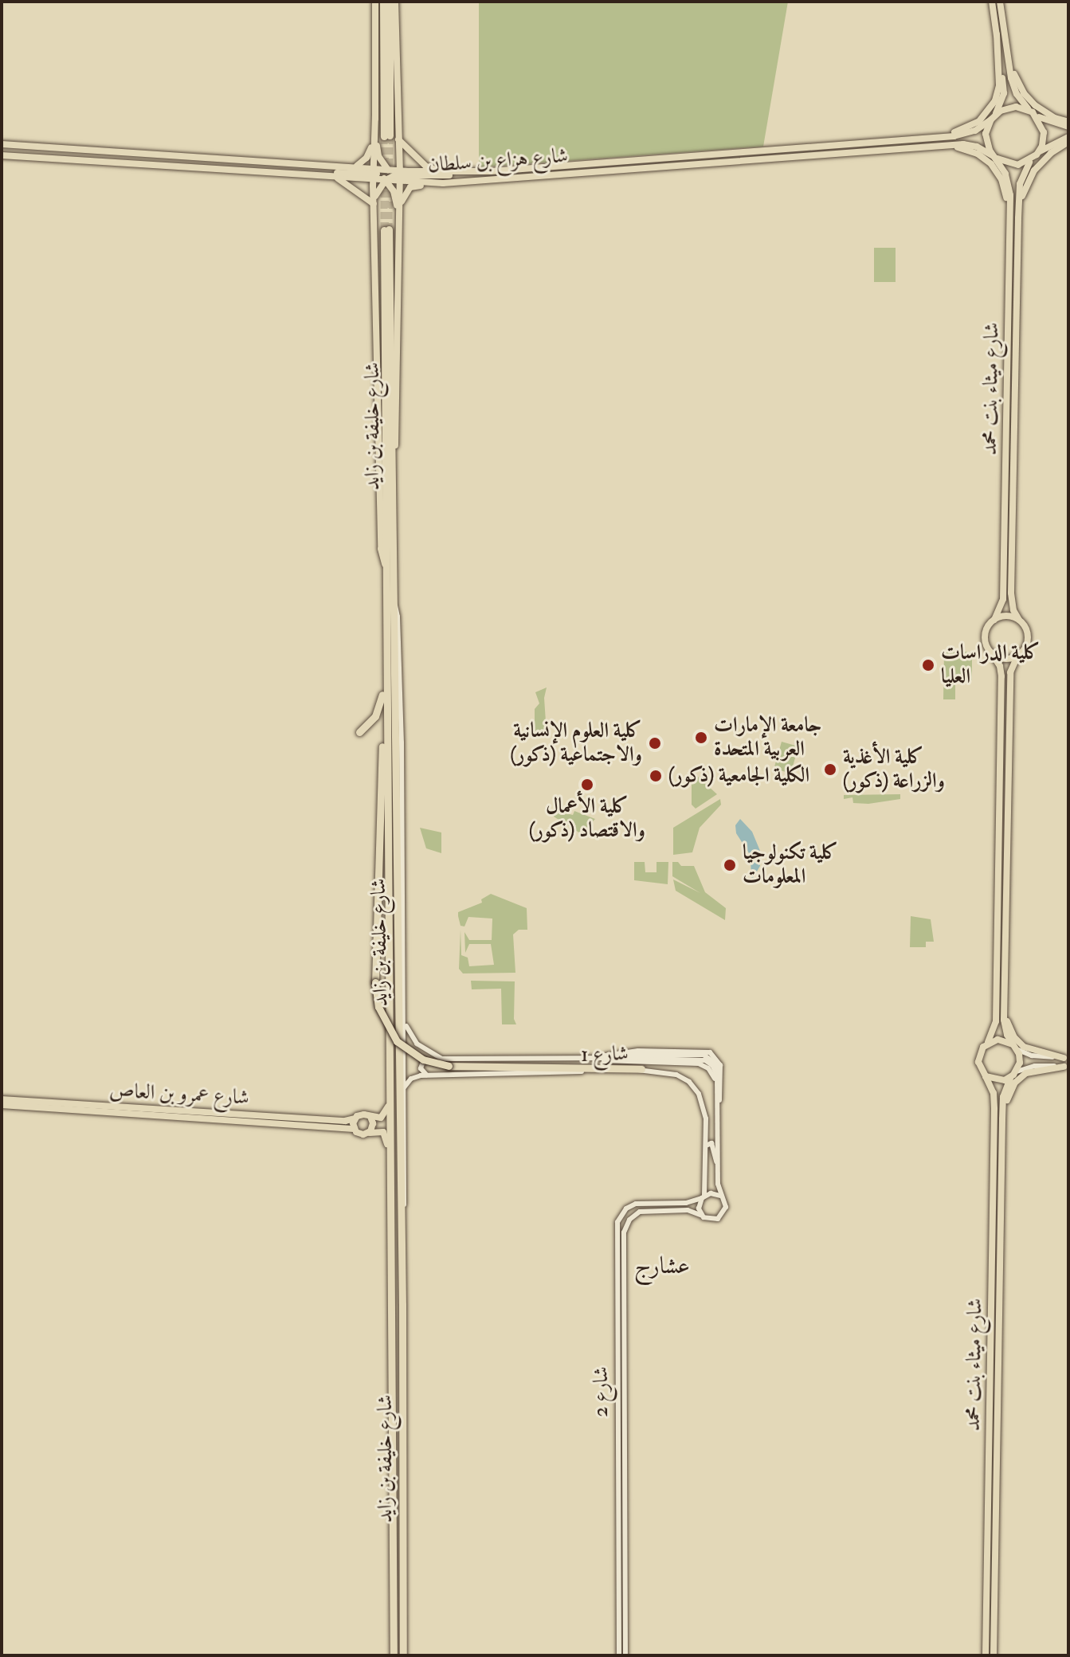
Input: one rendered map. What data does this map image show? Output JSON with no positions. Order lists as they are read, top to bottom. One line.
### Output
{"streets":{"highway":["شارع خليفة بن زايد"],"main road":["شارع هزاع بن سلطان","شارع ميثاء بنت محمد","شارع عمرو بن العاص"],"street":["شارع 1","شارع 2"]},"crossings":[["شارع هزاع بن سلطان","شارع ميثاء بنت محمد"],["شارع 1","شارع 2"]],"districts":["عشارج"],"places":["كلية الدراسات العليا","جامعة الإمارات العربية المتحدة","كلية العلوم الإنسانية والاجتماعية (ذكور)","كلية الأغذية والزراعة (ذكور)","الكلية الجامعية (ذكور)","كلية الأعمال والاقتصاد (ذكور)","كلية تكنولوجيا المعلومات"]}
